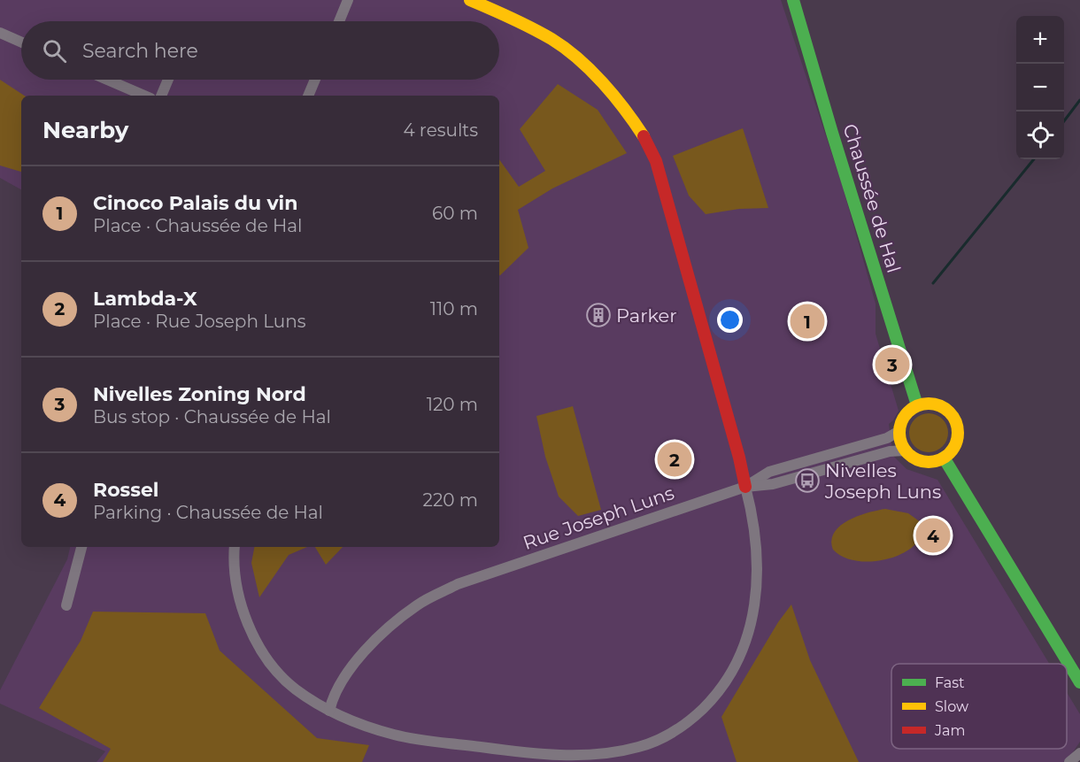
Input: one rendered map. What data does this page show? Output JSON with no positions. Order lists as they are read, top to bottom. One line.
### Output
{"streets":{"main road":["Chaussée de Hal"],"street":["Rue Joseph Luns"]},"crossings":[["Chaussée de Hal","Rue Joseph Luns"]],"places":{"building":["Parker"],"bus stop":["Nivelles Joseph Luns"]},"legend":["Fast","Slow","Jam"],"page":{"map_buttons":["+","−"],"search":"Search here","heading":["Nearby","4 results"],"list":[{"mark":"1","name":"Cinoco Palais du vin","note":"Place · Chaussée de Hal","value":"60 m"},{"mark":"2","name":"Lambda-X","note":"Place · Rue Joseph Luns","value":"110 m"},{"mark":"3","name":"Nivelles Zoning Nord","note":"Bus stop · Chaussée de Hal","value":"120 m"},{"mark":"4","name":"Rossel","note":"Parking · Chaussée de Hal","value":"220 m"}],"pins":["1","3","2","4"]}}
